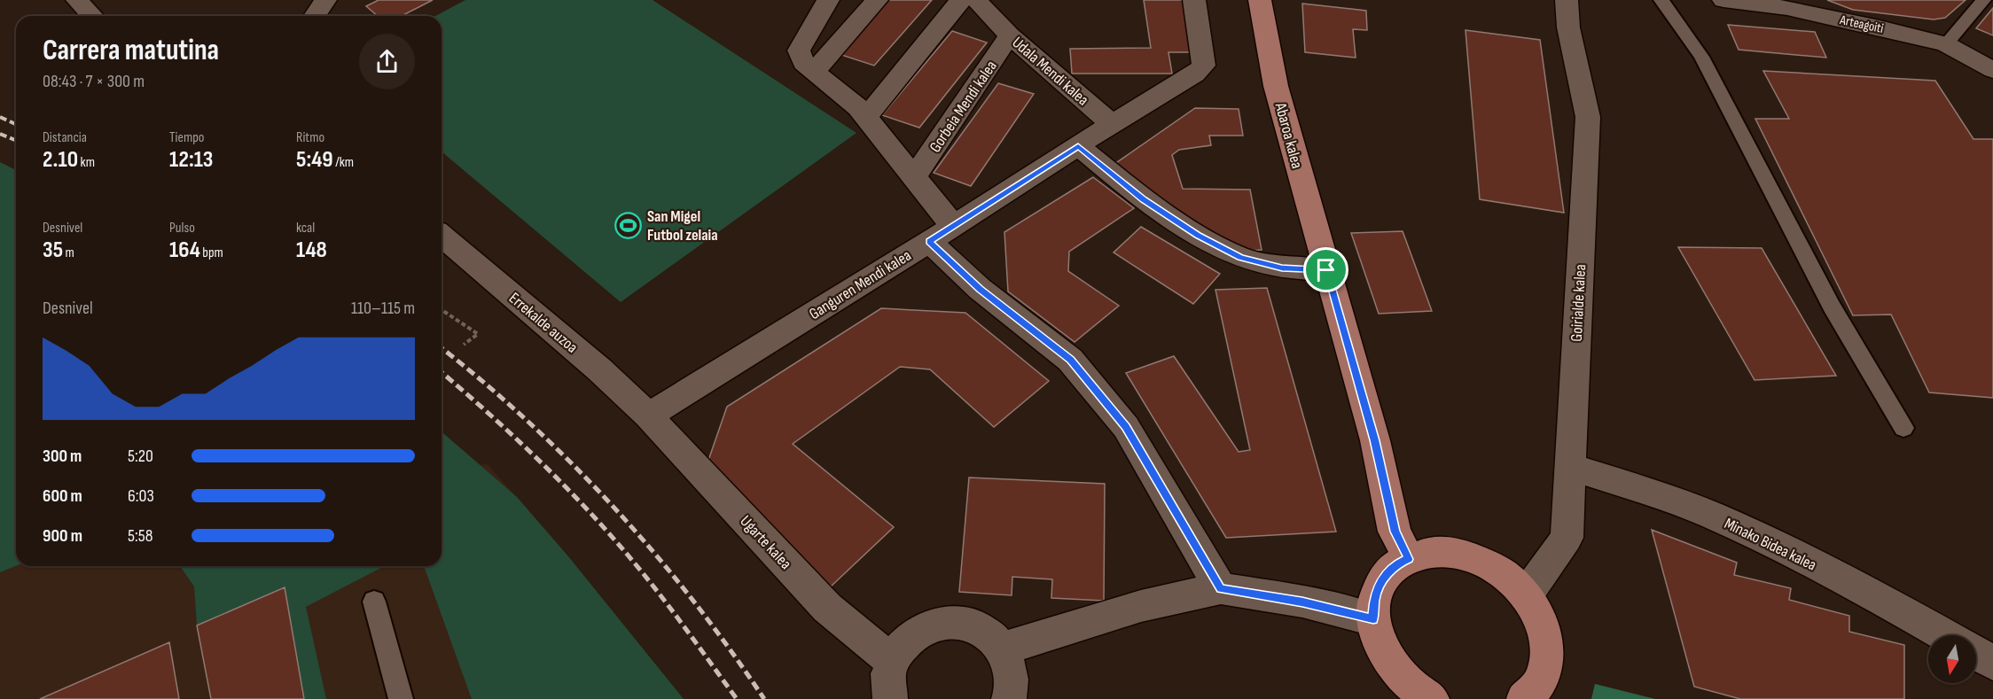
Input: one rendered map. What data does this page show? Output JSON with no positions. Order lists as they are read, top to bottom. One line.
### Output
{"streets":{"main road":["Abaroa kalea"],"street":["Arteagoiti","Udala Mendi kalea","Gorbeia Mendi kalea","Ganguren Mendi kalea","Goirialde kalea","Errekalde auzoa","Ugarte kalea","Minako Bidea kalea"]},"crossings":[["Udala Mendi kalea","Gorbeia Mendi kalea"],["Udala Mendi kalea","Ganguren Mendi kalea"],["Ganguren Mendi kalea","Errekalde auzoa"],["Ganguren Mendi kalea","Ugarte kalea"],["Goirialde kalea","Minako Bidea kalea"],["Errekalde auzoa","Ugarte kalea"]],"places":{"sports":["San Migel Futbol zelaia"]},"north":"bottom","page":{"heading":["Carrera matutina","08:43 · 7 × 300 m"],"stats":[["Distancia","2.10 km"],["Tiempo","12:13"],["Ritmo","5:49 /km"],["Desnivel","35 m"],["Pulso","164 bpm"],["kcal","148"]],"chart":["Desnivel","110–115 m"],"list":[{"name":"300 m","note":"5:20"},{"name":"600 m","note":"6:03"},{"name":"900 m","note":"5:58"}]}}
